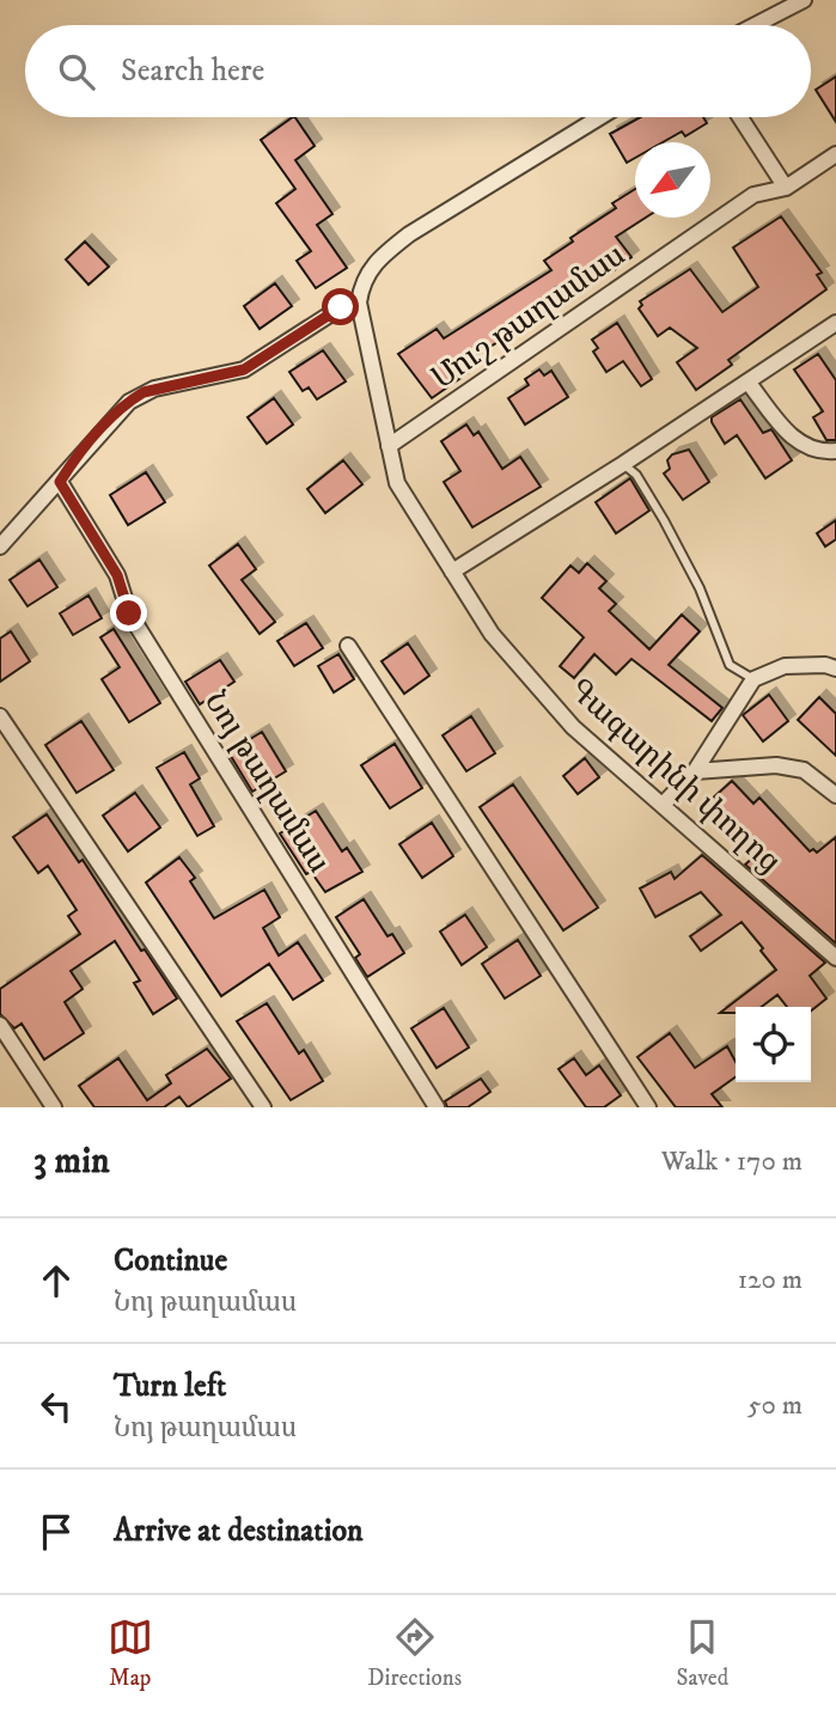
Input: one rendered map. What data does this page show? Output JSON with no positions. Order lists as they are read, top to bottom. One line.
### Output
{"streets":{"street":["Մուշ թաղամաս","Գագարինի փողոց","Նոյ թաղամաս"]},"crossings":[["Մուշ թաղամաս","Գագարինի փողոց"]],"north":"bottom left","page":{"search":"Search here","heading":["3 min","Walk · 170 m"],"list":[["Continue","Նոյ թաղամաս","120 m"],["Turn left","Նոյ թաղամաս","50 m"],"Arrive at destination"],"nav":["Map","Directions","Saved"]}}
